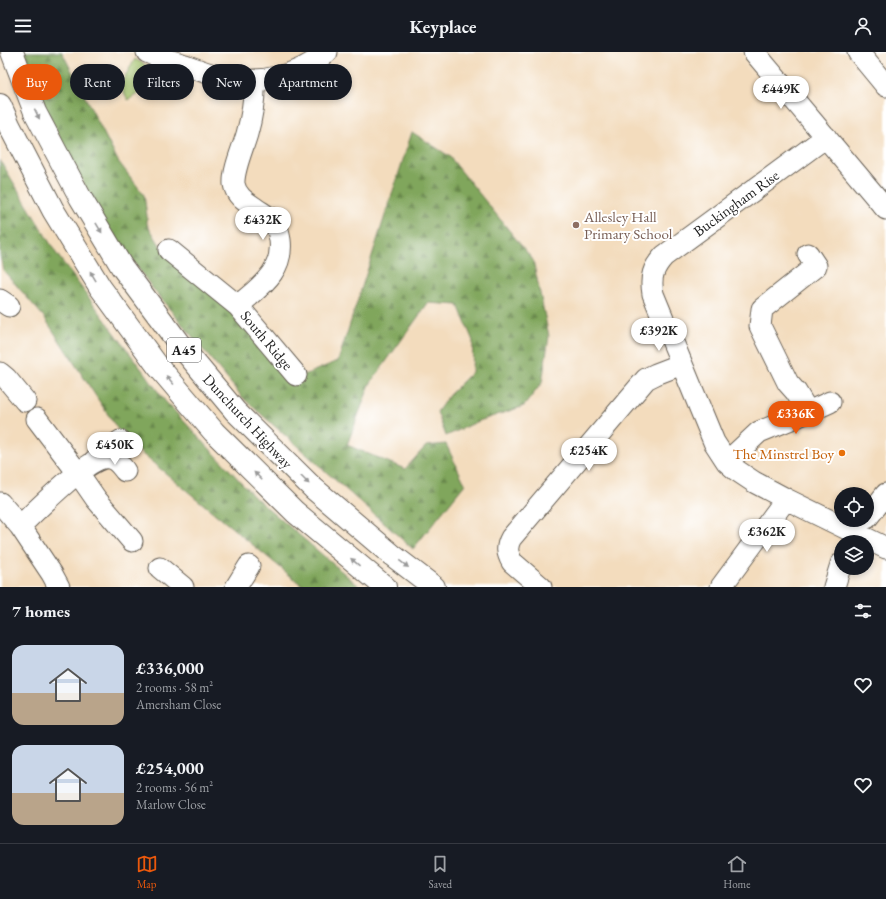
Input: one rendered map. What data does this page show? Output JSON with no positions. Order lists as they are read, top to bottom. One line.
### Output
{"streets":{"highway":["A45","Dunchurch Highway"],"street":["Buckingham Rise","South Ridge"]},"places":["Allesley Hall Primary School","The Minstrel Boy"],"page":{"header":"Keyplace","chip":["Buy","Rent","Filters","New","Apartment"],"price":["£449K","£432K","£392K","£336K","£450K","£254K","£362K"],"heading":"7 homes","list":[{"name":"£336,000","note":"2 rooms · 58 m² · Amersham Close"},{"name":"£254,000","note":"2 rooms · 56 m² · Marlow Close"}],"tabs":["Map","Saved","Home"]}}
